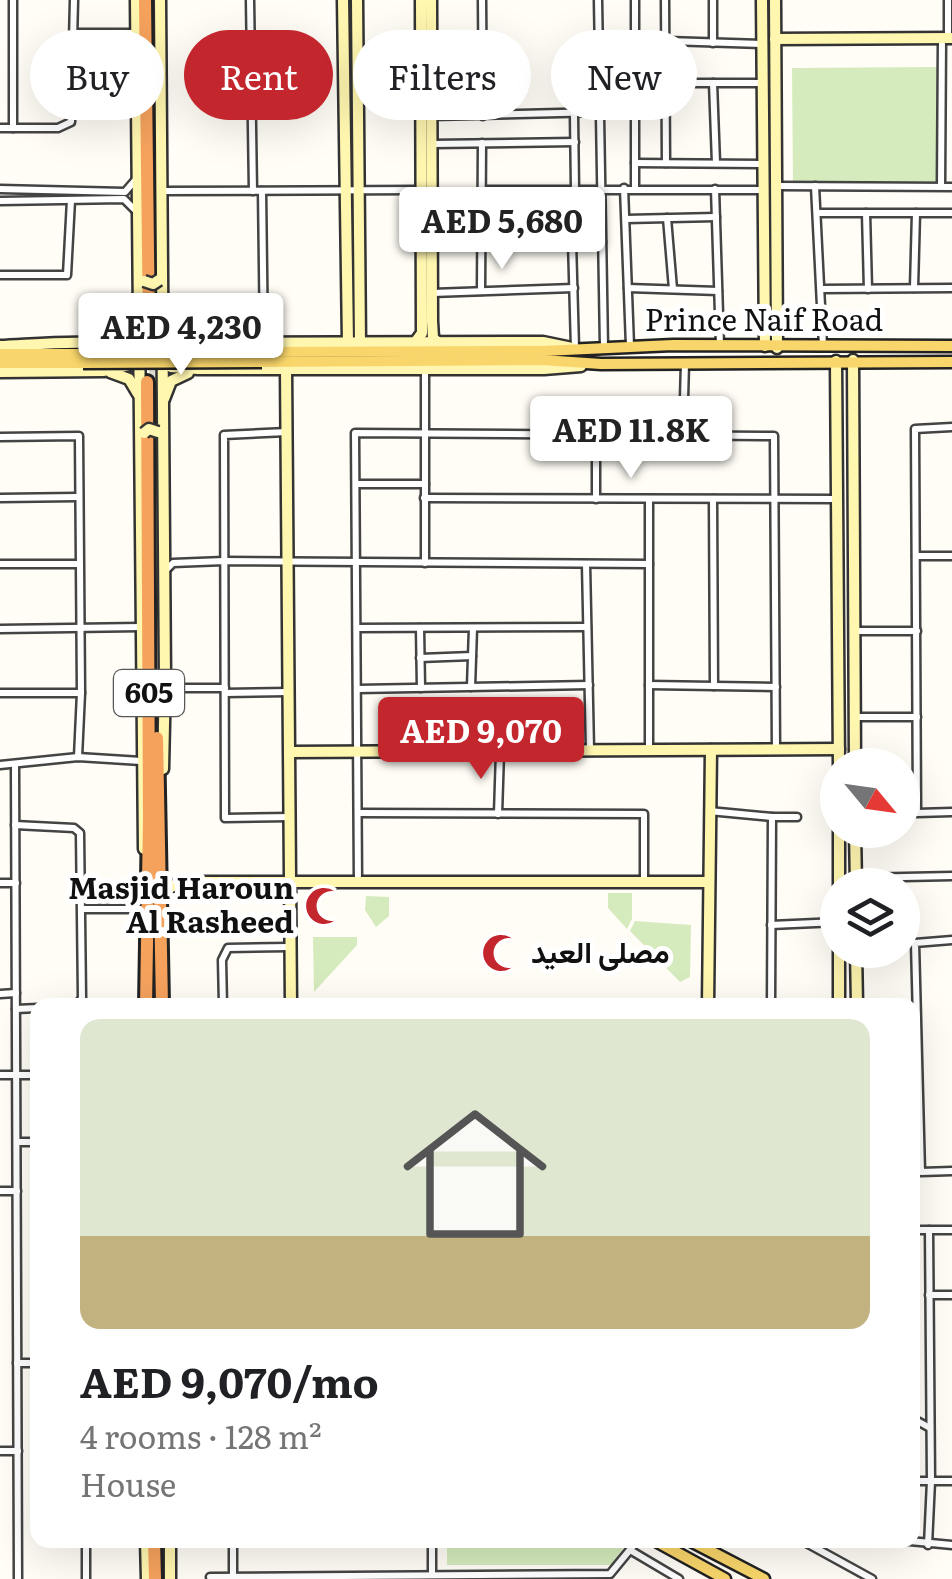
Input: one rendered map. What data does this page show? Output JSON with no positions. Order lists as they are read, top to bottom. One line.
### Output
{"streets":{"highway":["605"],"main road":["Prince Naif Road"]},"places":{"mosque":["Masjid Haroun Al Rasheed","مصلى العيد"]},"north":"bottom right","page":{"chip":["Buy","Rent","Filters","New"],"price":["AED 5,680","AED 4,230","AED 11.8K","AED 9,070"],"list":[{"name":"AED 9,070/mo","note":"4 rooms · 128 m² · House"}]}}
